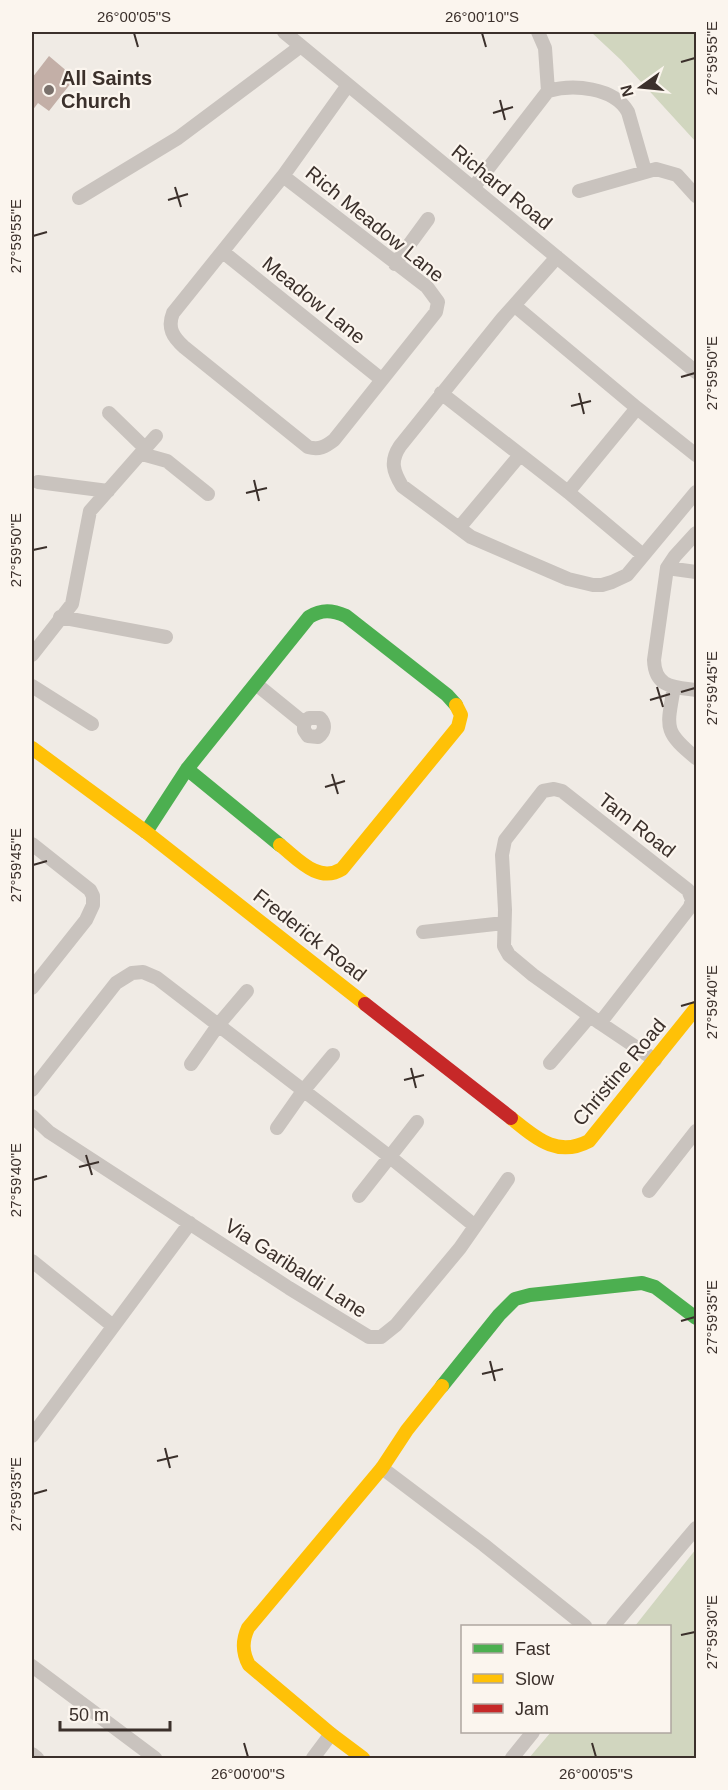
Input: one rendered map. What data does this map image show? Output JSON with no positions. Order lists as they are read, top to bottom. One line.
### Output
{"streets":{"street":["Richard Road","Rich Meadow Lane","Meadow Lane","Tam Road","Frederick Road","Christine Road","Via Garibaldi Lane"]},"crossings":[["Richard Road","Rich Meadow Lane"],["Rich Meadow Lane","Meadow Lane"],["Tam Road","Christine Road"],["Frederick Road","Christine Road"]],"places":["All Saints Church"],"legend":["Fast","Slow","Jam"],"scale_bar":"50 m","north":"left","coordinates":["26°00'05\"S","26°00'10\"S","27°59'55\"E","27°59'50\"E","27°59'45\"E","27°59'40\"E","27°59'35\"E","27°59'30\"E","26°00'00\"S"]}
